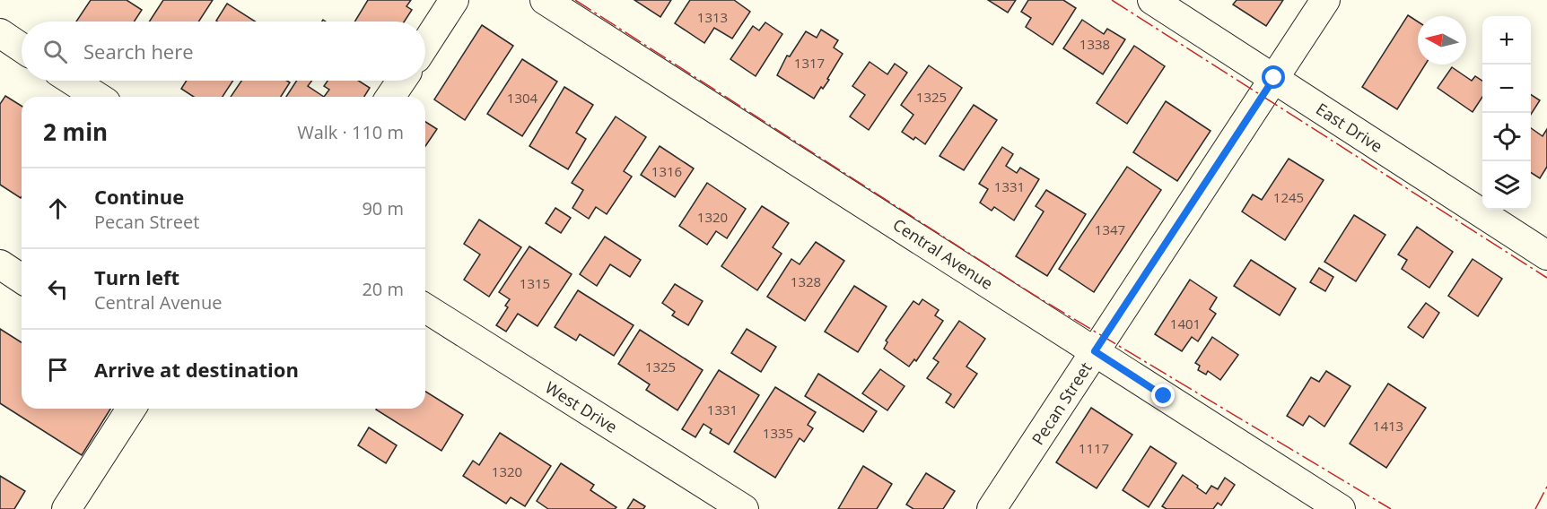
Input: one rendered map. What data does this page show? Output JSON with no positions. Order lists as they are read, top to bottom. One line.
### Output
{"streets":{"street":["East Drive","Central Avenue","Pecan Street","West Drive"]},"crossings":[["East Drive","Pecan Street"],["Central Avenue","Pecan Street"]],"house_numbers":["1313","1338","1317","1325","1304","1316","1331","1245","1320","1347","1328","1315","1401","1325","1331","1413","1335","1117","1320"],"north":"left","page":{"map_buttons":["+","−"],"search":"Search here","heading":["2 min","Walk · 110 m"],"list":[["Continue","Pecan Street","90 m"],["Turn left","Central Avenue","20 m"],"Arrive at destination"]}}
